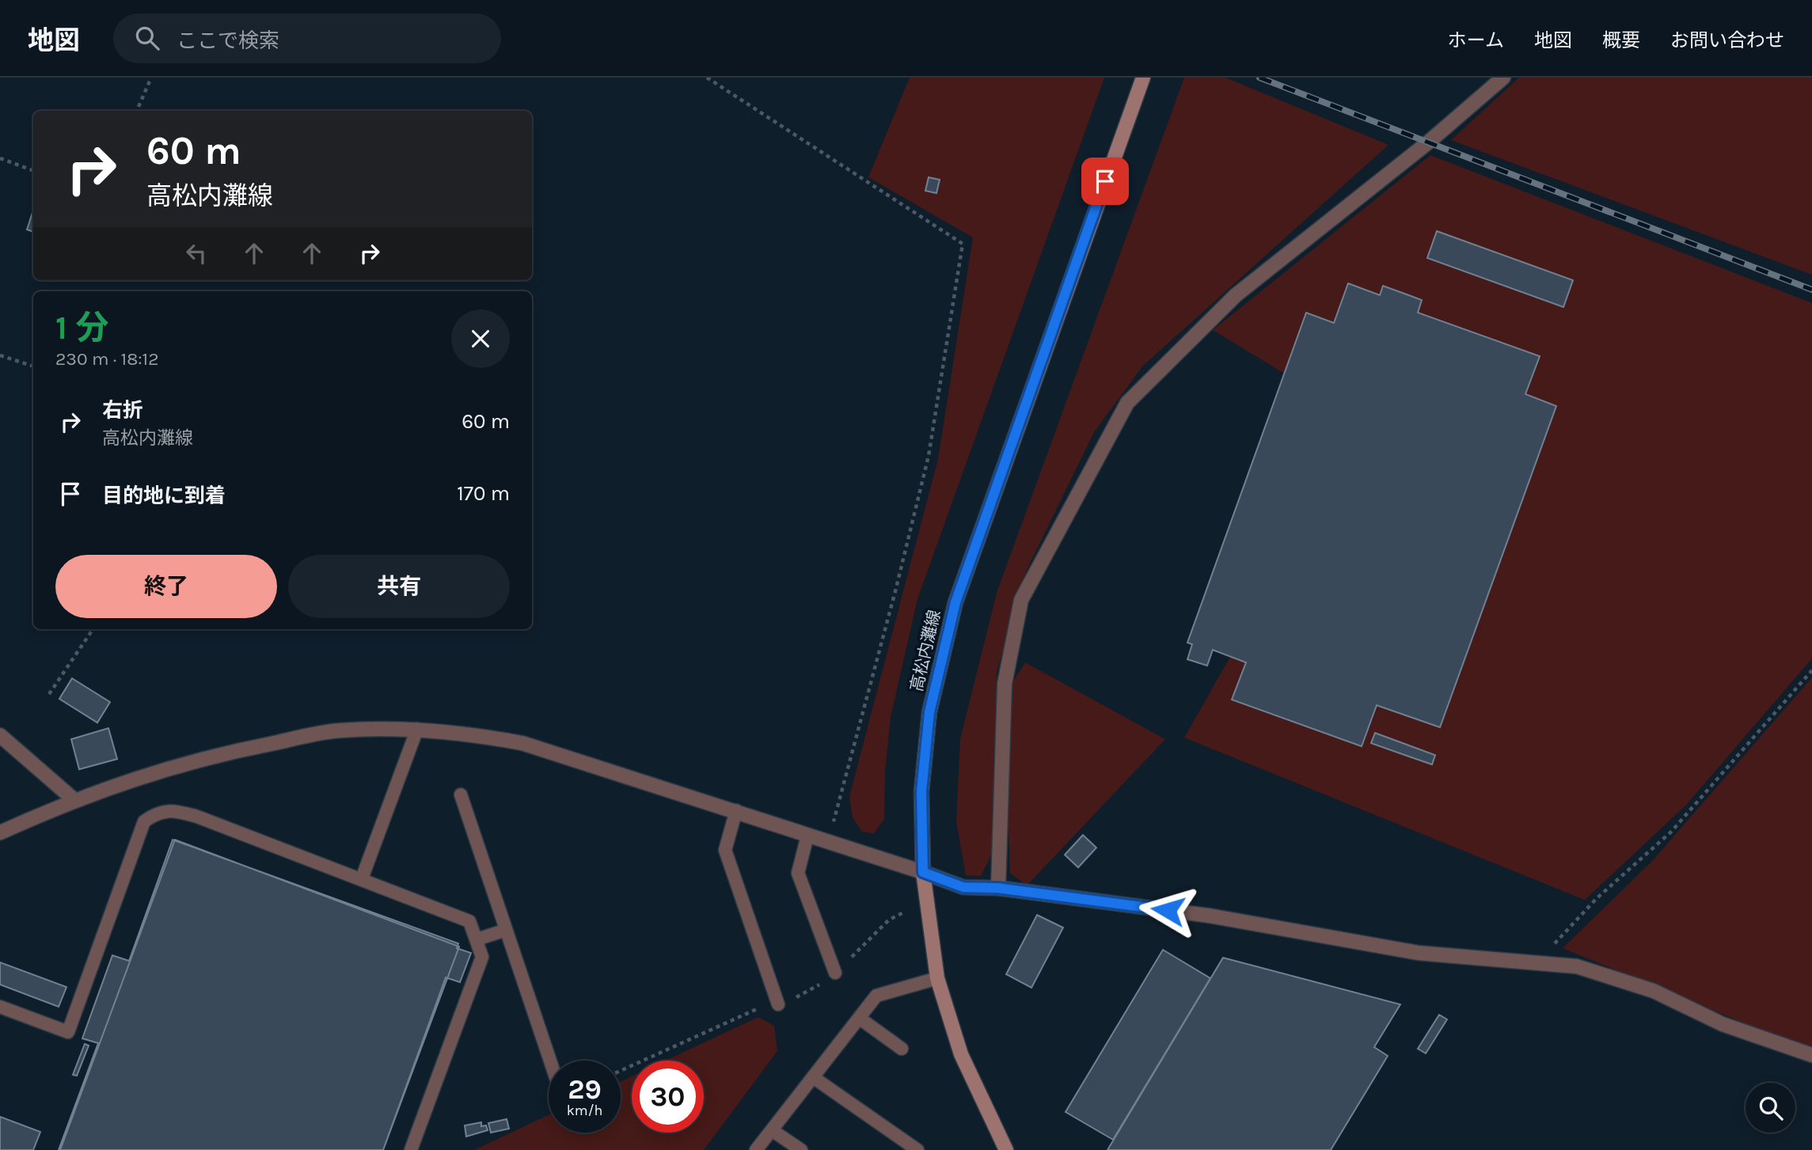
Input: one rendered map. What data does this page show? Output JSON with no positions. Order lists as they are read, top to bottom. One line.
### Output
{"streets":{"main road":["高松内灘線"]},"page":{"header":"地図","search":"ここで検索","nav":["ホーム","地図","概要","お問い合わせ"],"turn":["60 m","高松内灘線"],"heading":["1 分","230 m · 18:12"],"list":[{"name":"右折","note":"高松内灘線","value":"60 m"},{"name":"目的地に到着","value":"170 m"}],"buttons":["終了","共有"],"speed":"29 km/h","limit":"30"}}
